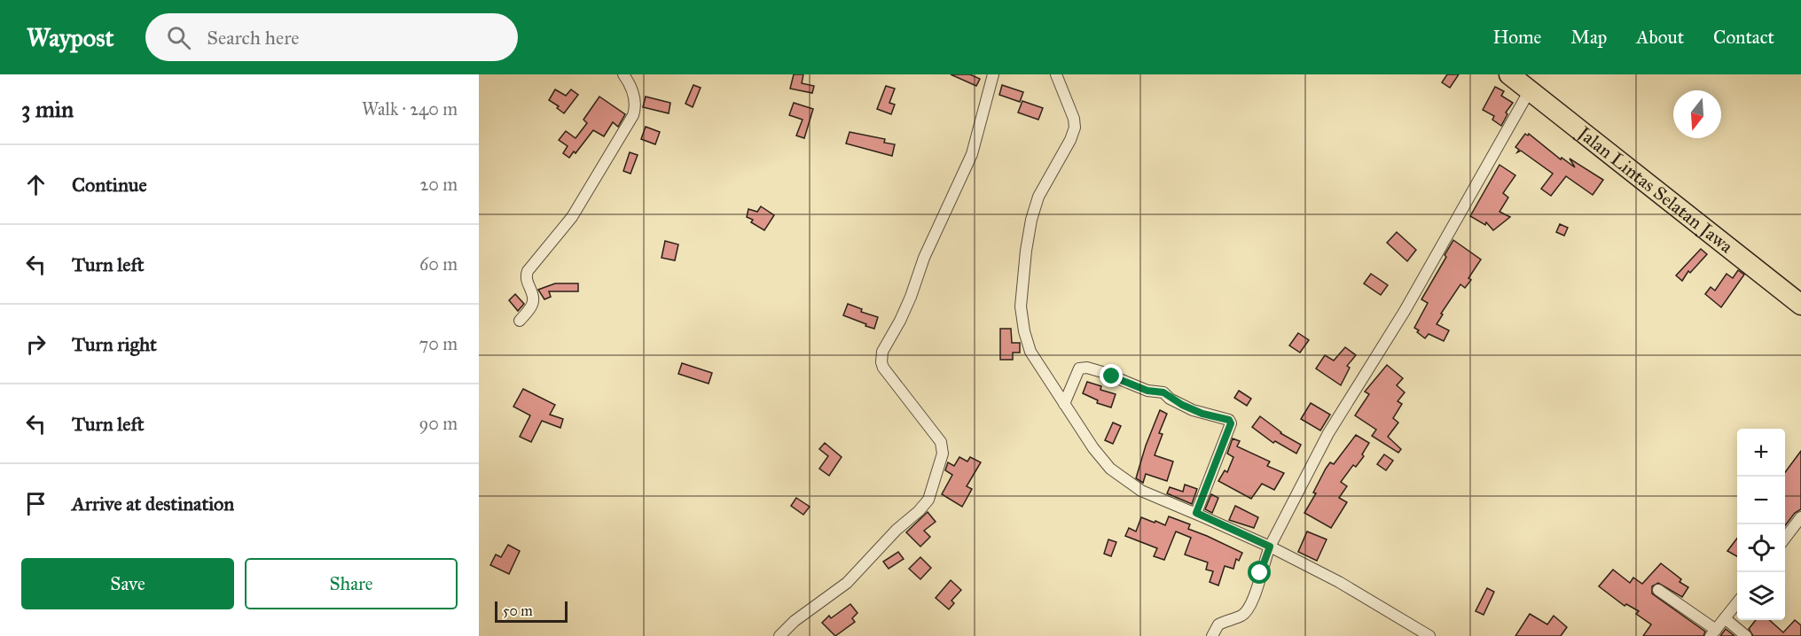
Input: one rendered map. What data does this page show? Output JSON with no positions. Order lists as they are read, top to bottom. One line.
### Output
{"streets":{"highway":["Jalan Lintas Selatan Jawa"]},"scale_bar":"50 m","north":"bottom","page":{"header":"Waypost","search":"Search here","nav":["Home","Map","About","Contact"],"heading":["3 min","Walk · 240 m"],"list":[["Continue","20 m"],["Turn left","60 m"],["Turn right","70 m"],["Turn left","90 m"],"Arrive at destination"],"map_buttons":["+","−"],"buttons":["Save","Share"],"scale":"50 m"}}
